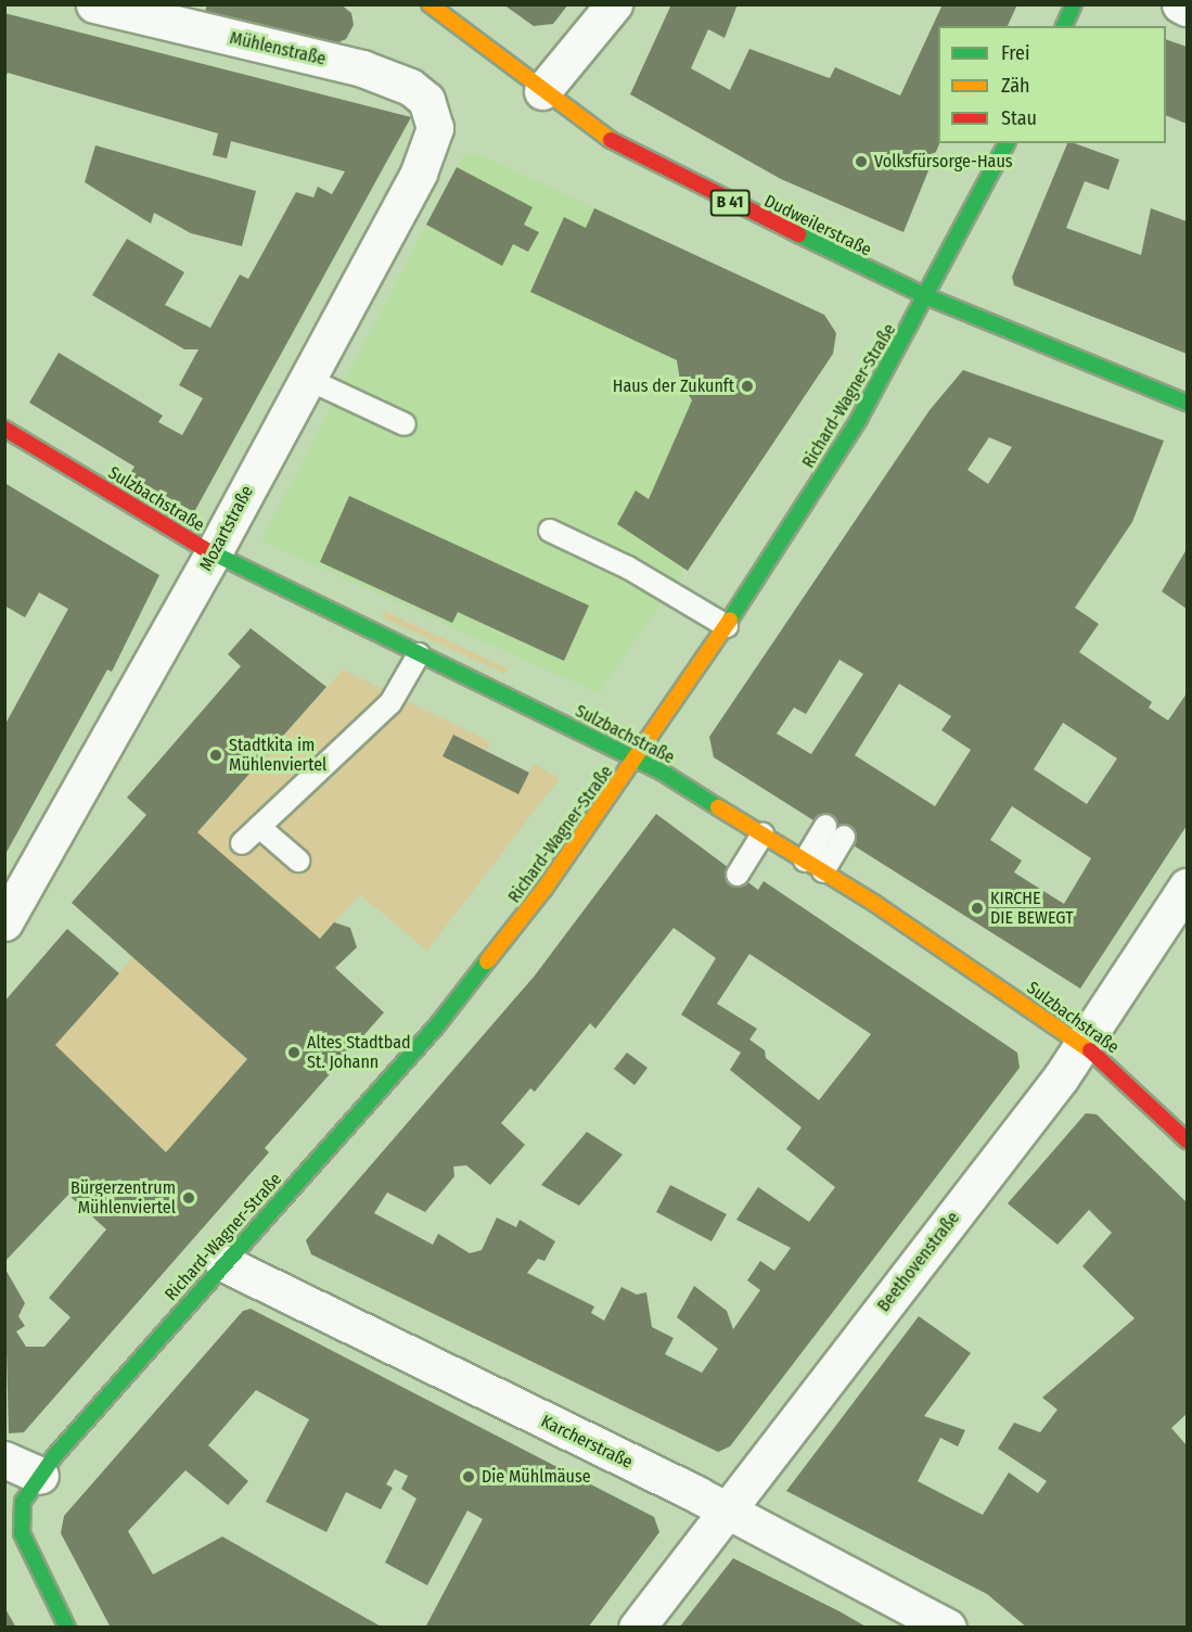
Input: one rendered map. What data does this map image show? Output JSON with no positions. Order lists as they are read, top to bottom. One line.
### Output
{"streets":{"main road":["B 41","Dudweilerstraße","Richard-Wagner-Straße","Sulzbachstraße"],"street":["Mühlenstraße","Mozartstraße","Beethovenstraße","Karcherstraße"]},"crossings":[["Mühlenstraße","Mozartstraße"],["Dudweilerstraße","Richard-Wagner-Straße"],["Richard-Wagner-Straße","Sulzbachstraße"],["Richard-Wagner-Straße","Karcherstraße"],["Sulzbachstraße","Mozartstraße"],["Sulzbachstraße","Beethovenstraße"],["Beethovenstraße","Karcherstraße"]],"places":["Volksfürsorge-Haus","Haus der Zukunft","Stadtkita im Mühlenviertel","KIRCHE DIE BEWEGT","Altes Stadtbad St. Johann","Bürgerzentrum Mühlenviertel","Die Mühlmäuse"],"legend":["Frei","Zäh","Stau"]}
